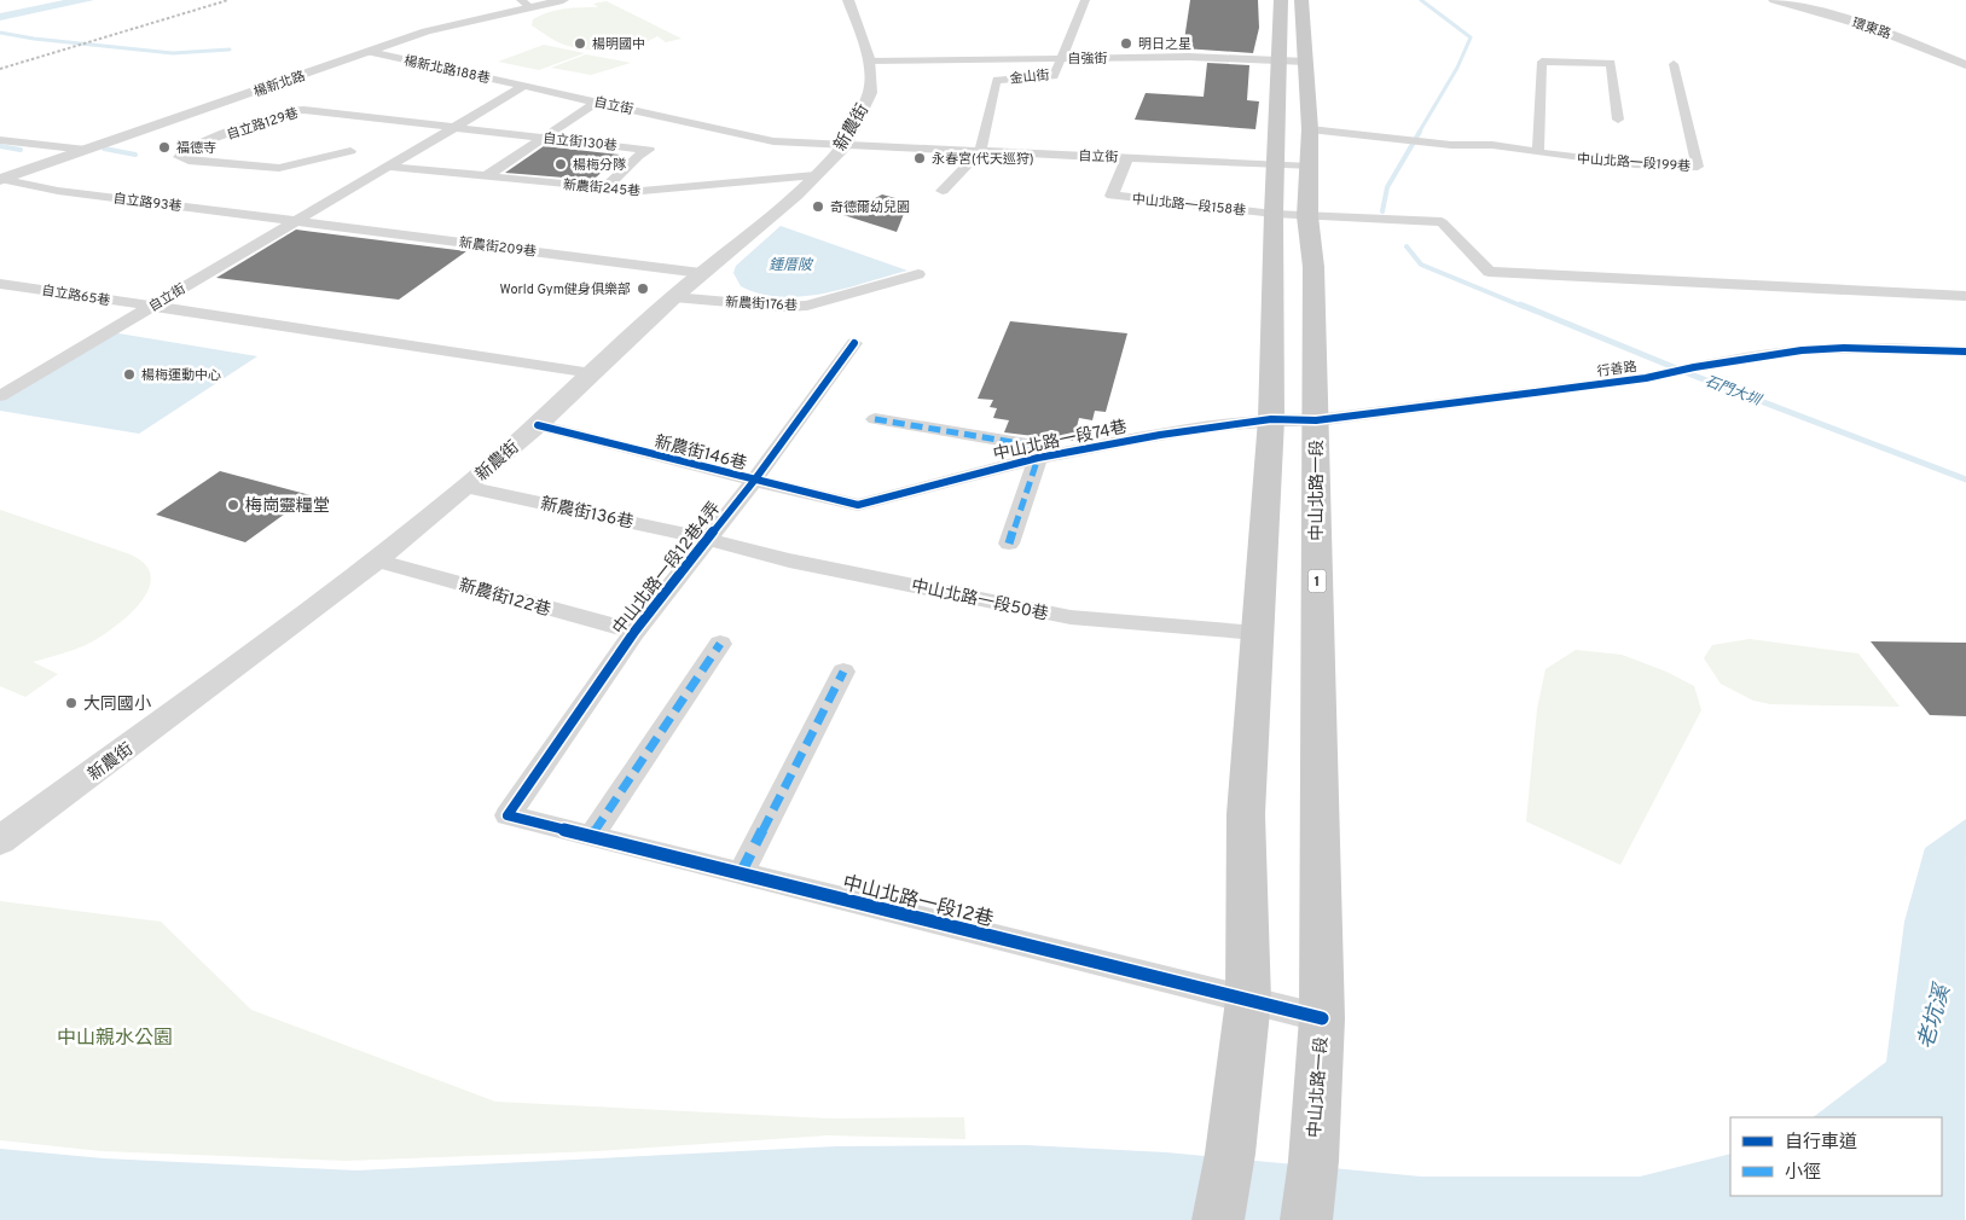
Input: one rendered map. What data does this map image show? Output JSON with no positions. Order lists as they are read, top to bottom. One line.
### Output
{"streets":{"main road":["中山北路一段","1"],"street":["環東路","自強街","楊新北路188巷","金山街","楊新北路","自立街","自立路129巷","新農街","自立街130巷","中山北路一段199巷","新農街245巷","自立路93巷","中山北路一段158巷","新農街209巷","自立路65巷","新農街176巷","行善路","中山北路一段74巷","新農街146巷","新農街136巷","中山北路一段12巷4弄","新農街122巷","中山北路一段50巷","中山北路一段12巷"]},"crossings":[["自強街","金山街"],["自強街","新農街"],["自強街","中山北路一段"],["楊新北路188巷","楊新北路"],["楊新北路188巷","自立街"],["楊新北路","自立路93巷"],["自立街","自立路129巷"],["自立街","新農街"],["自立街","自立街130巷"],["自立街","新農街245巷"],["自立街","自立路93巷"],["自立街","中山北路一段158巷"],["自立街","新農街209巷"],["自立街","自立路65巷"],["自立街","中山北路一段"],["自立路129巷","自立街130巷"],["新農街","新農街245巷"],["新農街","新農街209巷"],["新農街","自立路65巷"],["新農街","新農街176巷"],["新農街","新農街146巷"],["新農街","新農街136巷"],["新農街","新農街122巷"],["自立街130巷","新農街245巷"],["中山北路一段199巷","中山北路一段"],["自立路93巷","新農街209巷"],["中山北路一段158巷","中山北路一段"],["行善路","中山北路一段74巷"],["行善路","中山北路一段"],["中山北路一段74巷","新農街146巷"],["中山北路一段74巷","中山北路一段"],["新農街146巷","中山北路一段12巷4弄"],["中山北路一段","中山北路一段50巷"],["中山北路一段","中山北路一段12巷"],["新農街136巷","中山北路一段12巷4弄"],["新農街136巷","中山北路一段50巷"],["中山北路一段12巷4弄","新農街122巷"],["中山北路一段12巷4弄","中山北路一段50巷"],["中山北路一段12巷4弄","中山北路一段12巷"]],"water":["鍾厝陂","石門大圳","老坑溪"],"parks":["中山親水公園"],"places":["楊明國中","明日之星","福德寺","永春宮(代天巡狩)","楊梅分隊","奇德爾幼兒園","World Gym健身俱樂部","楊梅運動中心","梅崗靈糧堂","大同國小"],"legend":["自行車道","小徑"]}
